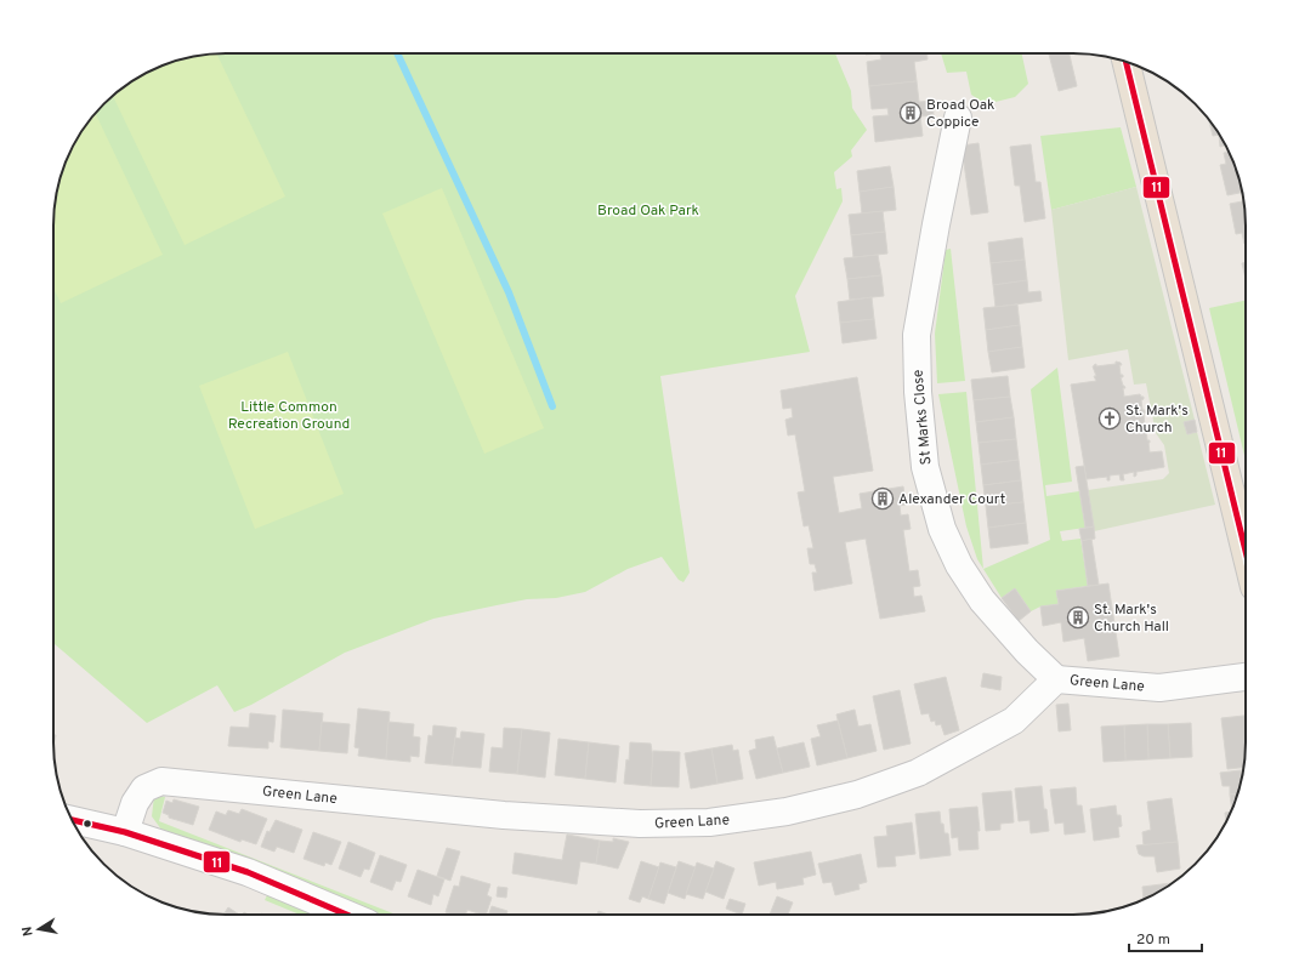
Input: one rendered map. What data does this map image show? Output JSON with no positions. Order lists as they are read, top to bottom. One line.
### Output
{"streets":{"street":["St Marks Close","Green Lane"]},"crossings":[["St Marks Close","Green Lane"]],"parks":["Broad Oak Park","Little Common Recreation Ground"],"places":{"building":["Broad Oak Coppice","Alexander Court","St. Mark's Church Hall"],"church":["St. Mark's Church"]},"lines":["transit line 11"],"scale_bar":"20 m","north":"left"}
